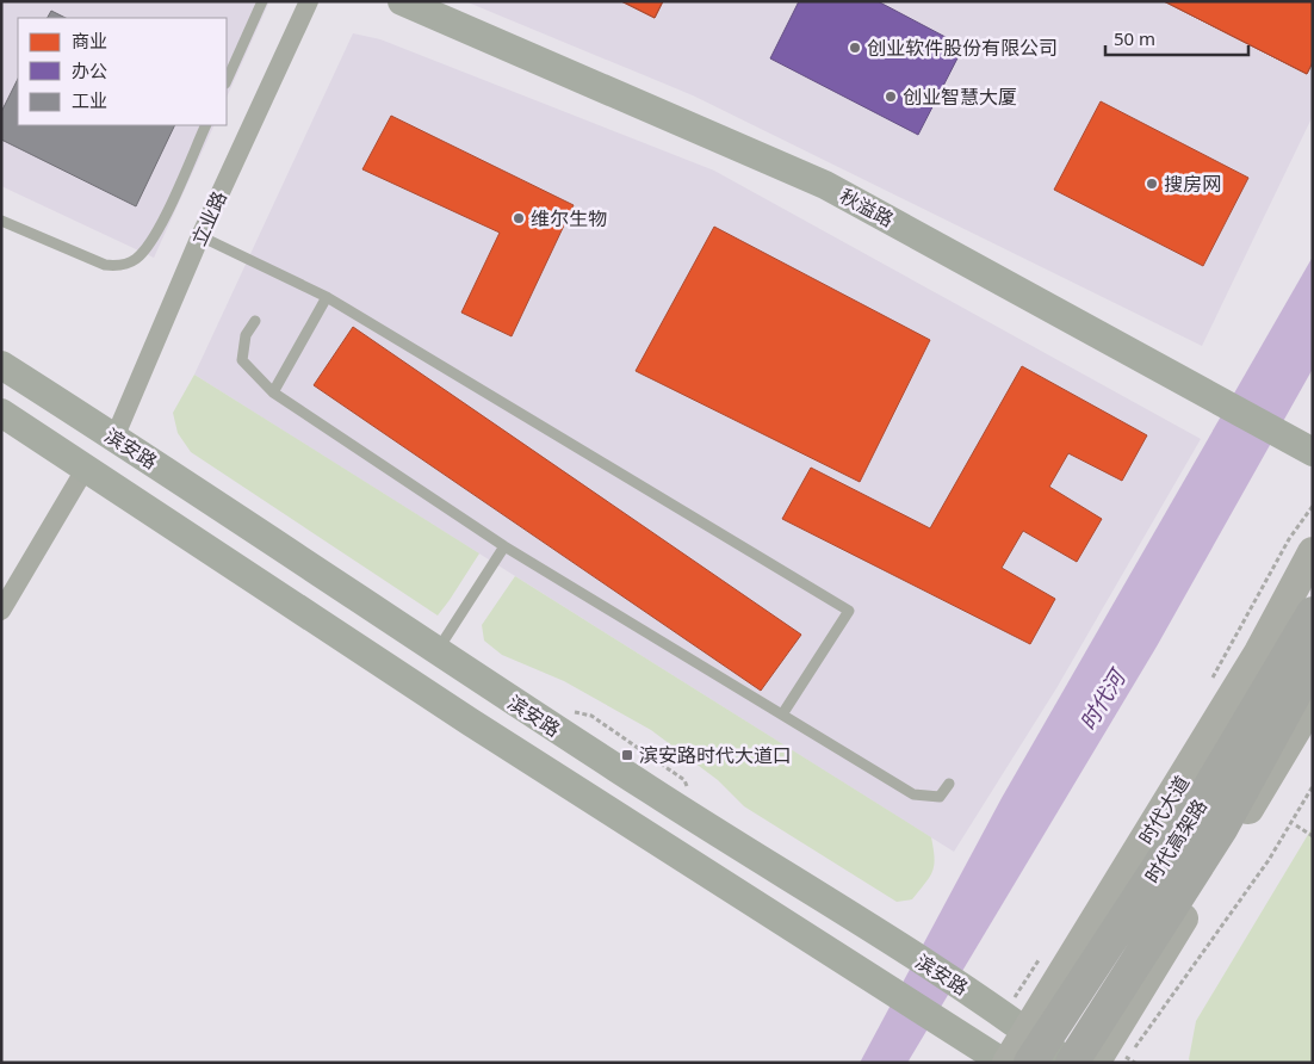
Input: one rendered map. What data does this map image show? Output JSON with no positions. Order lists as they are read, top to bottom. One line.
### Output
{"streets":{"highway":["时代高架路"],"main road":["秋溢路","滨安路","时代大道"],"street":["立业路"]},"crossings":[["立业路","滨安路"],["滨安路","时代大道"],["滨安路","时代高架路"]],"water":["时代河"],"places":{"other":["创业软件股份有限公司","创业智慧大厦","搜房网","维尔生物"],"transit":["滨安路时代大道口"]},"legend":["商业","办公","工业"],"scale_bar":"50 m"}
